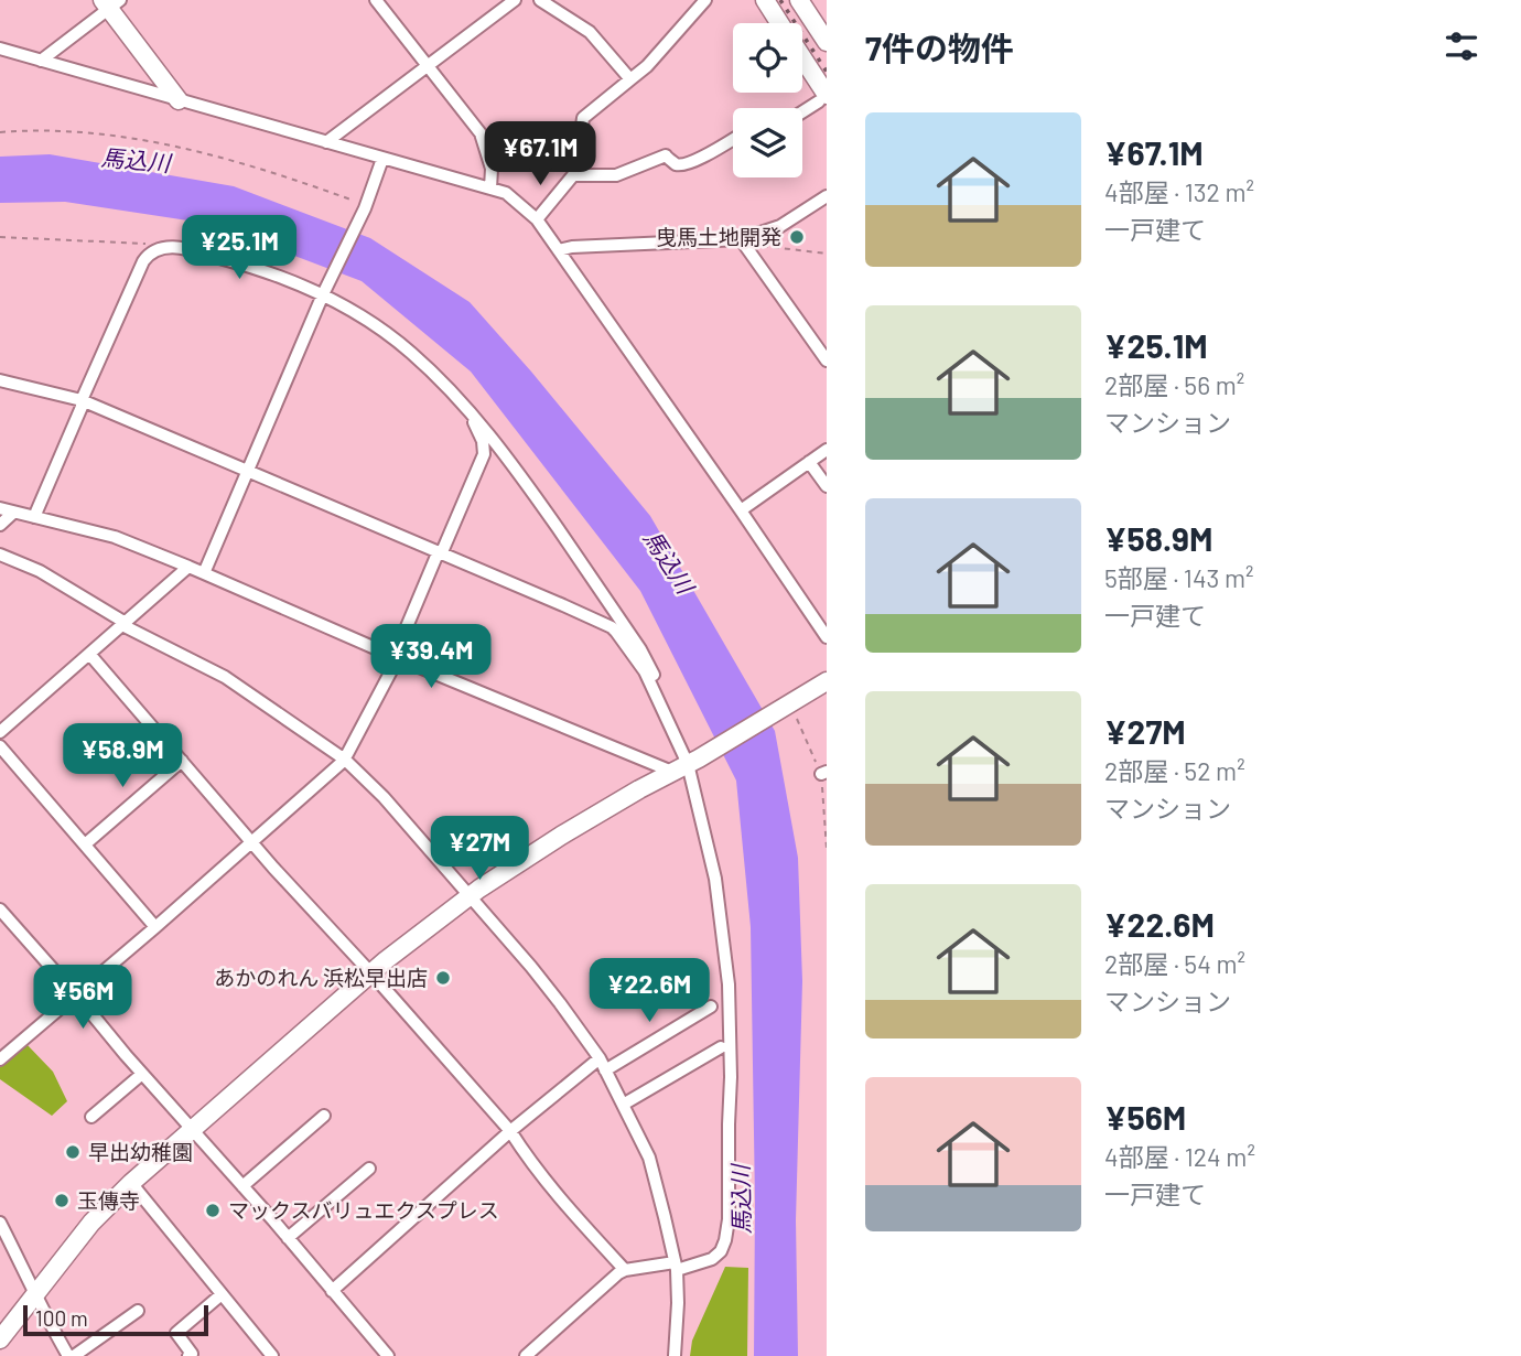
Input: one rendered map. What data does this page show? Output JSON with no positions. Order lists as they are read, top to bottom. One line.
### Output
{"water":["馬込川"],"places":["曳馬土地開発","あかのれん 浜松早出店","早出幼稚園","玉傳寺","マックスバリュエクスプレス"],"scale_bar":"100 m","page":{"heading":"7件の物件","list":[{"name":"¥67.1M","note":"4部屋 · 132 m² · 一戸建て"},{"name":"¥25.1M","note":"2部屋 · 56 m² · マンション"},{"name":"¥58.9M","note":"5部屋 · 143 m² · 一戸建て"},{"name":"¥27M","note":"2部屋 · 52 m² · マンション"},{"name":"¥22.6M","note":"2部屋 · 54 m² · マンション"},{"name":"¥56M","note":"4部屋 · 124 m² · 一戸建て"}],"price":["¥67.1M","¥25.1M","¥39.4M","¥58.9M","¥27M","¥22.6M","¥56M"],"scale":"100 m"}}
